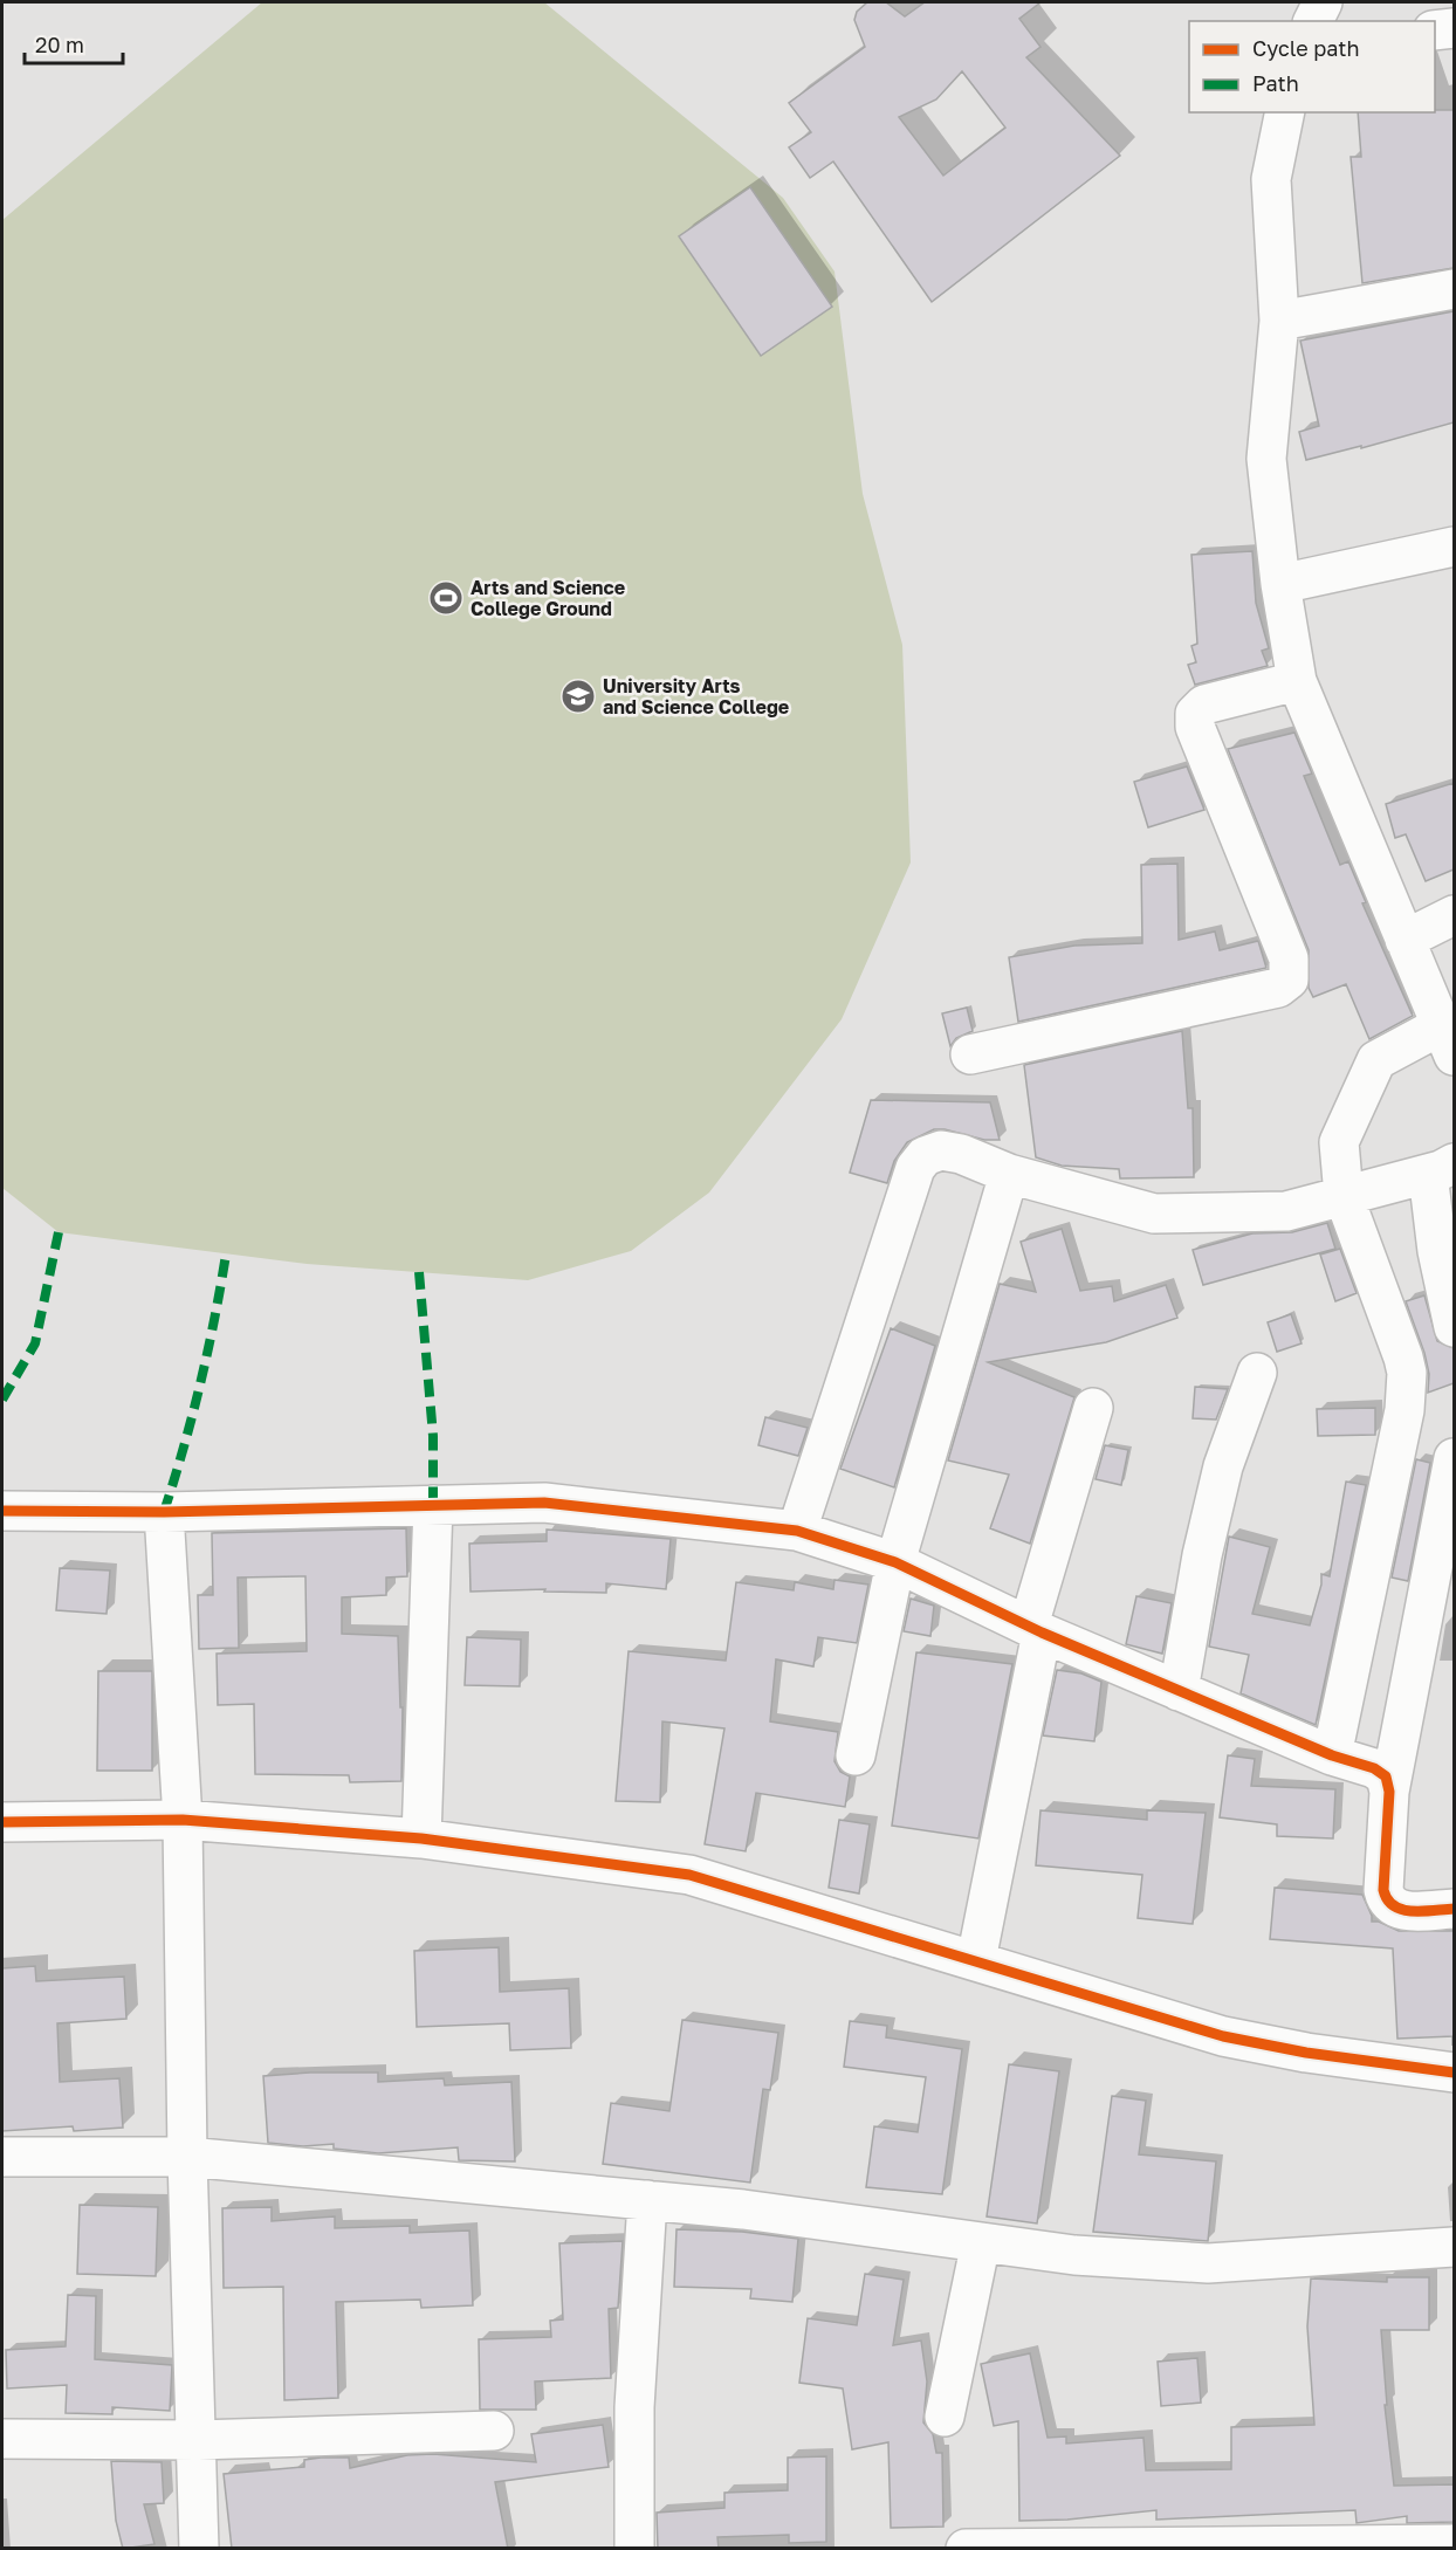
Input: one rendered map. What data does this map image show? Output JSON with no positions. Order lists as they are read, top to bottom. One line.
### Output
{"places":{"sports":["Arts and Science College Ground"],"school or university":["University Arts and Science College"]},"legend":["Cycle path","Path"],"scale_bar":"20 m"}
